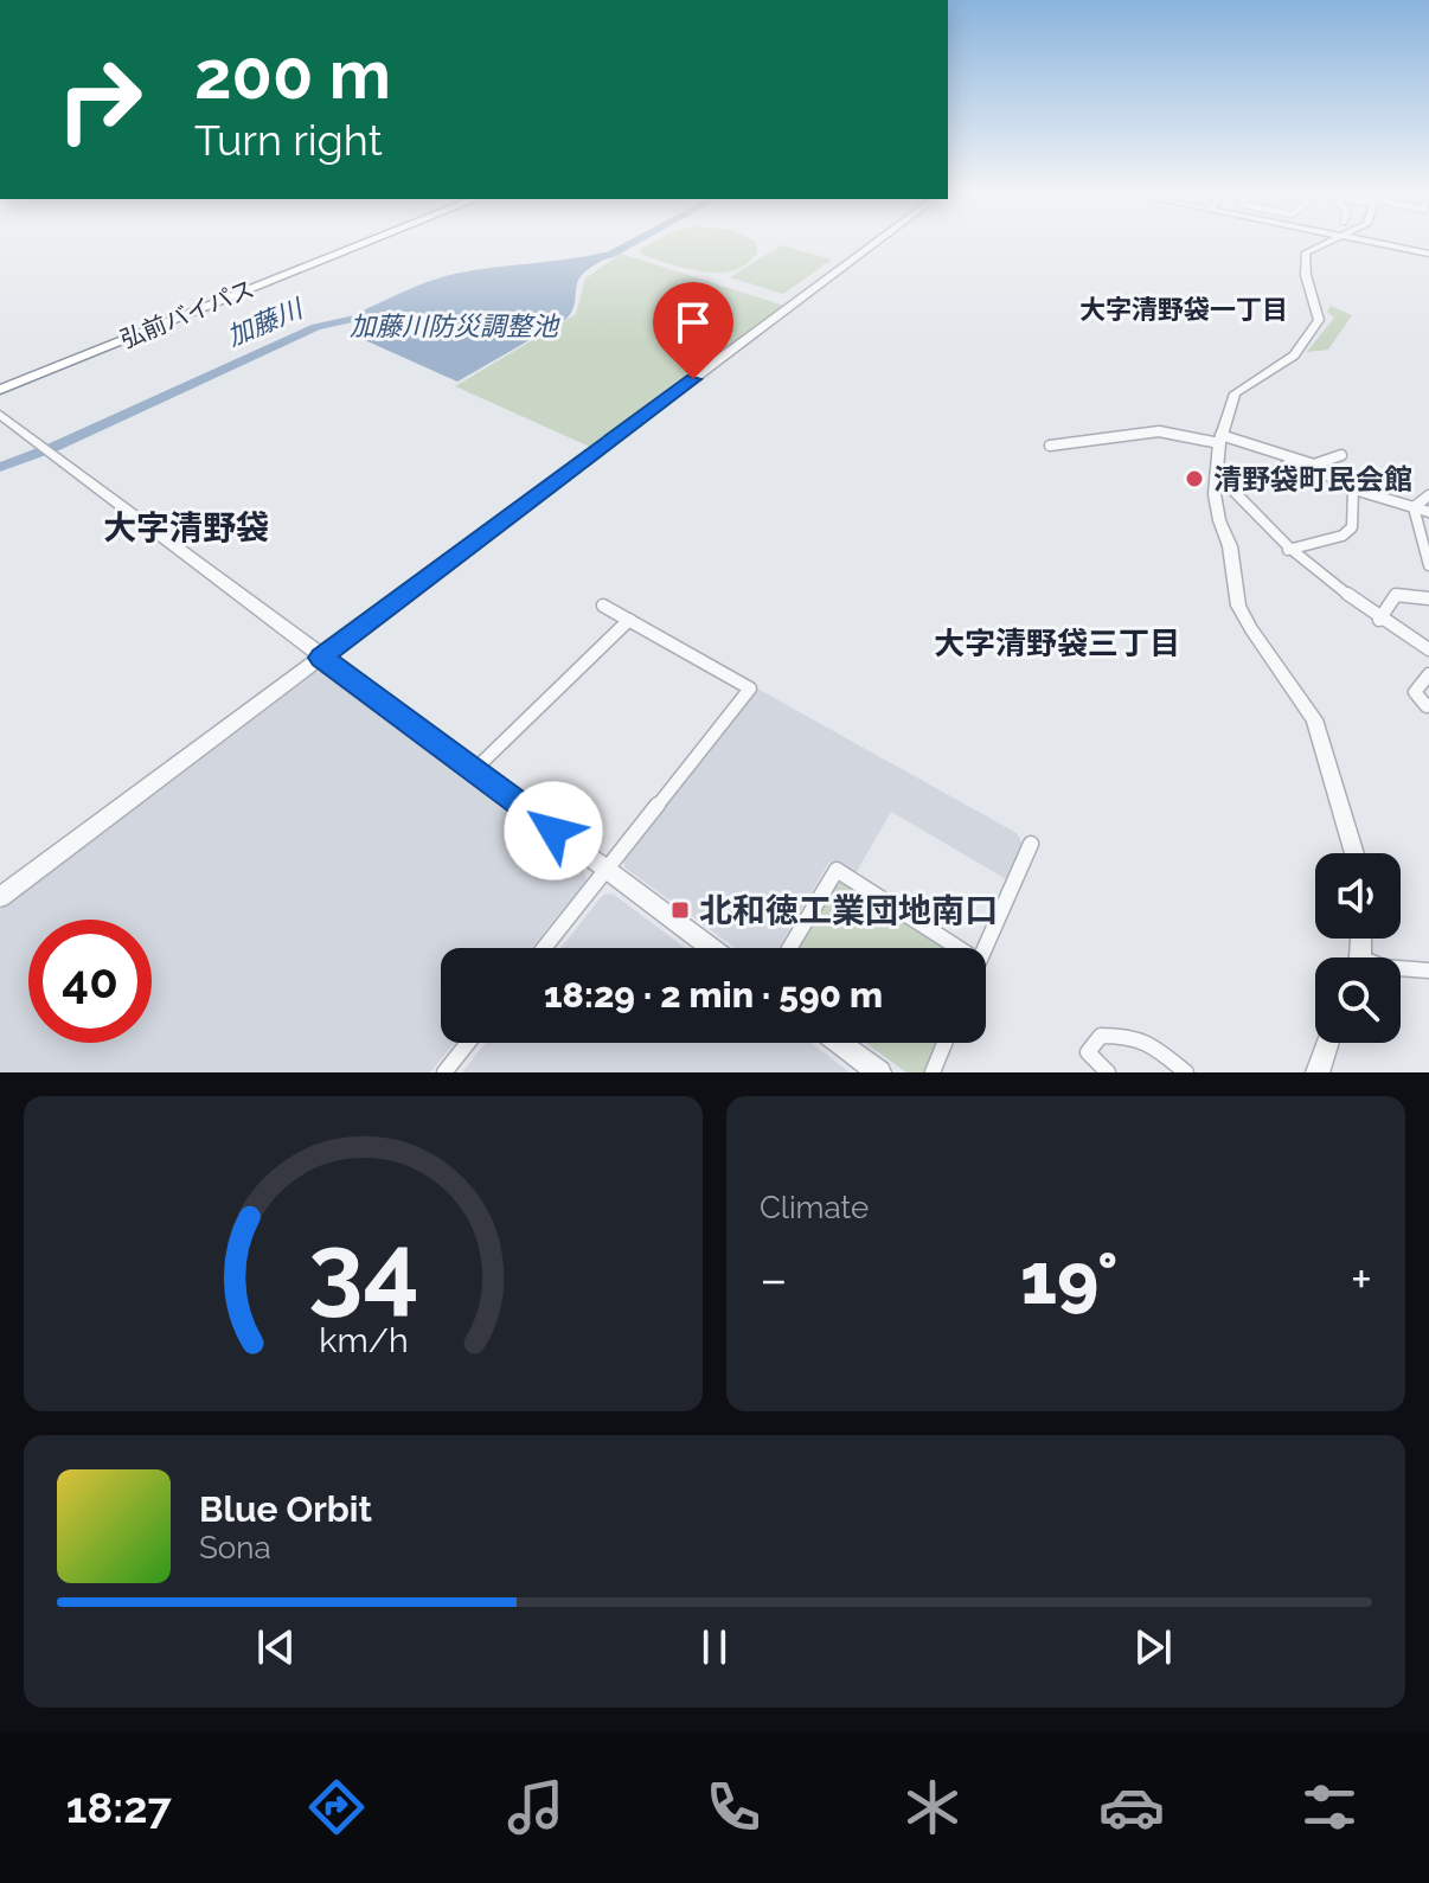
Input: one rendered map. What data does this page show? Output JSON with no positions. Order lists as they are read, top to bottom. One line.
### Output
{"streets":{"highway":["弘前バイパス"]},"districts":["大字清野袋一丁目","大字清野袋","大字清野袋三丁目"],"water":["加藤川","加藤川防災調整池"],"places":{"other":["清野袋町民会館"],"transit":["北和徳工業団地南口"]},"page":{"turn":["200 m","Turn right"],"limit":"40","trip":"18:29 · 2 min · 590 m","tile":"Climate","heat":["−","19°","+"],"song":["Blue Orbit","Sona"],"tabs":"18:27","gauge":["34","km/h"]}}
